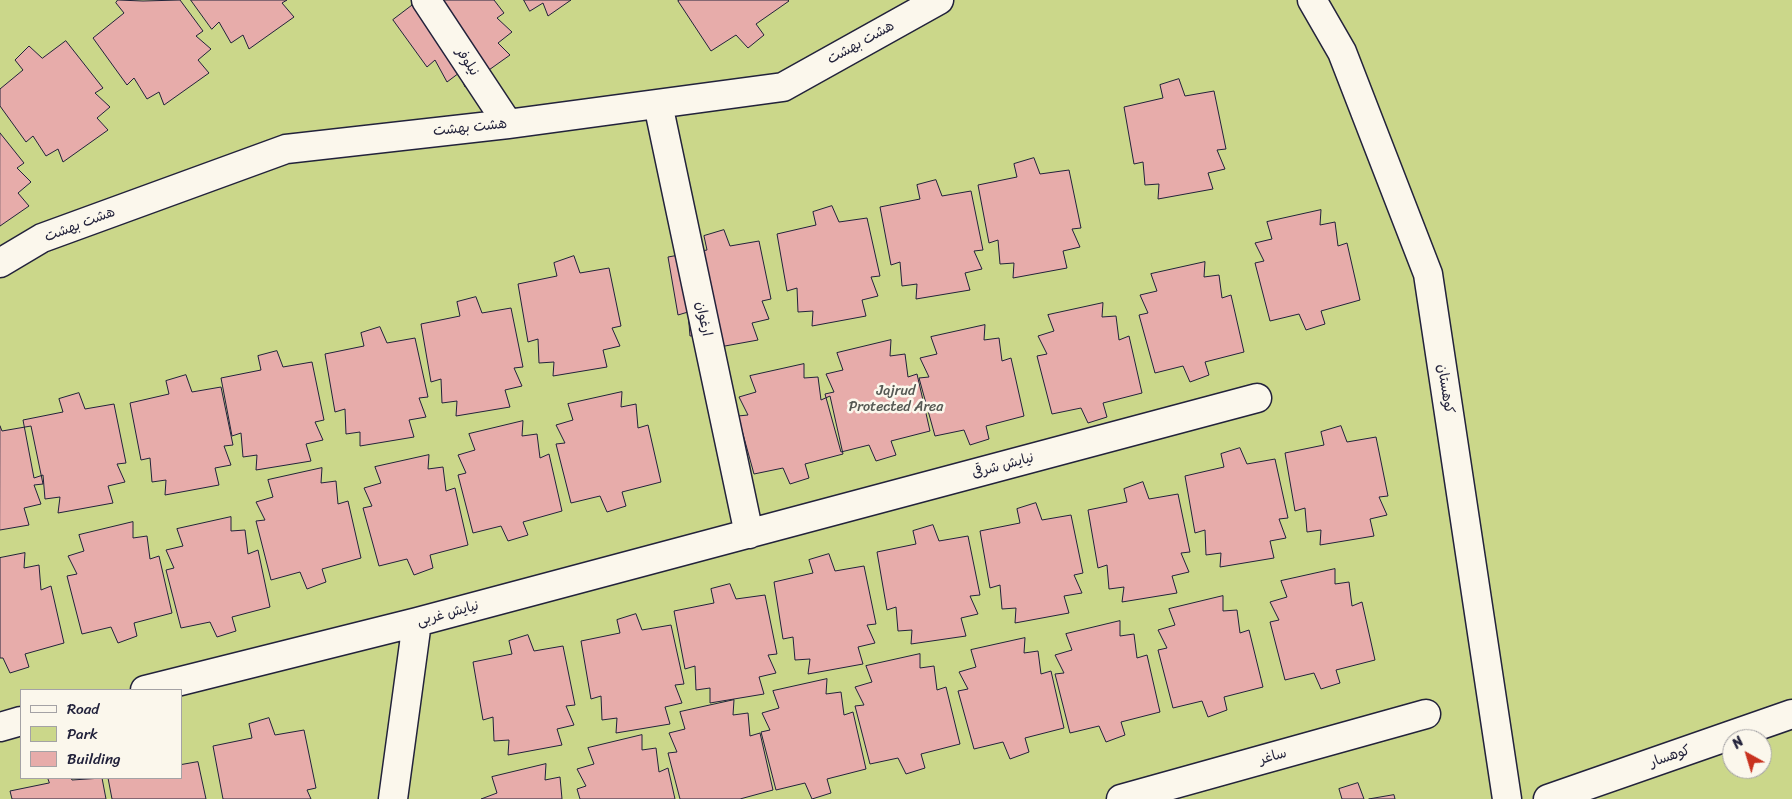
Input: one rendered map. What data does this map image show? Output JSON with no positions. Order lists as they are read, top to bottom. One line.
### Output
{"streets":{"street":["هشت بهشت","نیلوفر","ارغوان","کوهستان","نیایش شرقی","نیایش غربی","ساغر","کوهسار"]},"crossings":[["هشت بهشت","نیلوفر"],["هشت بهشت","ارغوان"],["ارغوان","نیایش شرقی"],["ارغوان","نیایش غربی"],["نیایش شرقی","نیایش غربی"]],"parks":["Jajrud Protected Area"],"legend":["Road","Park","Building"],"north":"top left"}
